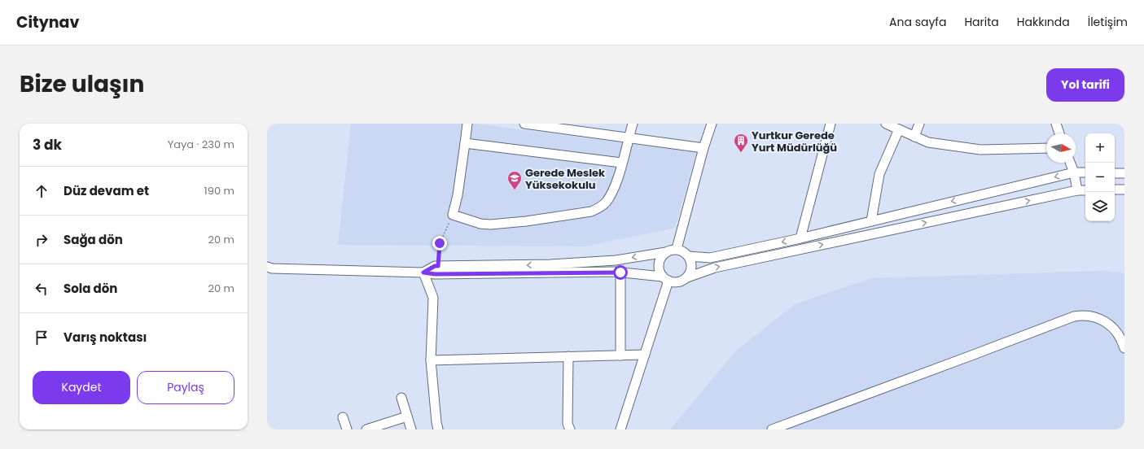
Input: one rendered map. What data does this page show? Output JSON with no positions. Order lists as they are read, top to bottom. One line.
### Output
{"places":{"building":["Yurtkur Gerede Yurt Müdürlüğü"],"school or university":["Gerede Meslek Yüksekokulu"]},"north":"right","page":{"header":"Citynav","nav":["Ana sayfa","Harita","Hakkında","İletişim"],"title":"Bize ulaşın","buttons":["Yol tarifi",["Kaydet","Paylaş"]],"heading":["3 dk","Yaya · 230 m"],"map_buttons":["+","−"],"list":[["Düz devam et","190 m"],["Sağa dön","20 m"],["Sola dön","20 m"],"Varış noktası"]}}
